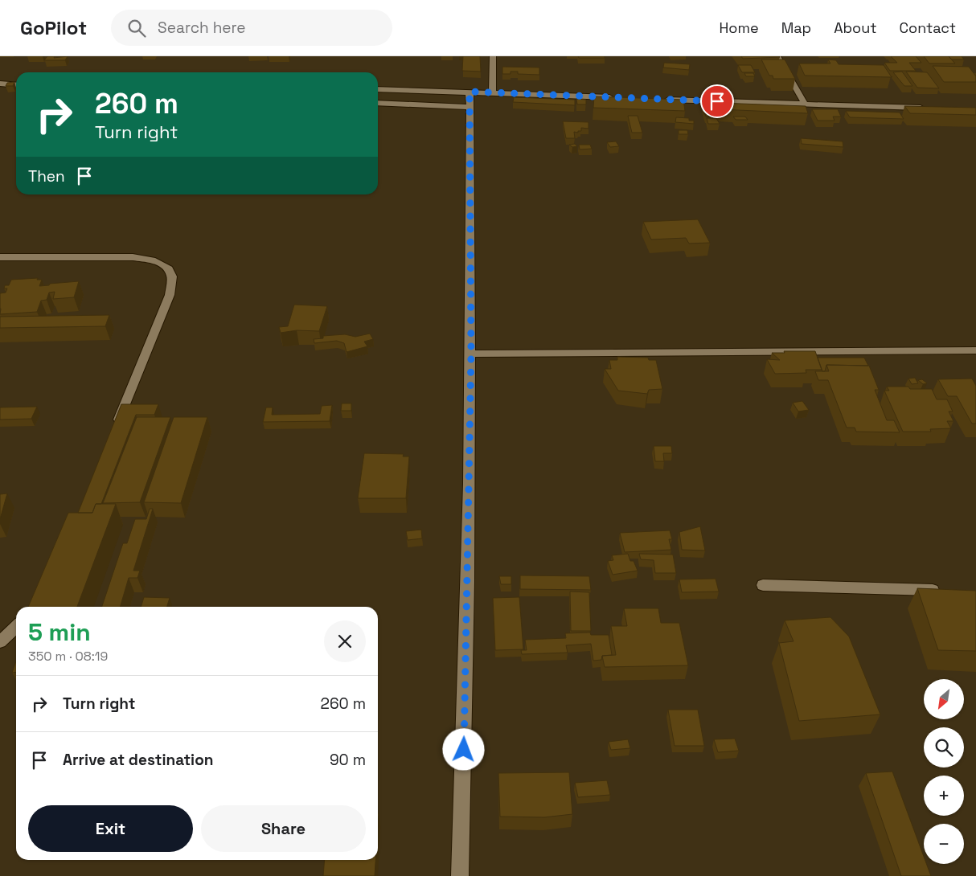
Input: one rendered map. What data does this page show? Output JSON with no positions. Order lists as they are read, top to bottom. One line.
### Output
{"north":"bottom left","page":{"header":"GoPilot","search":"Search here","nav":["Home","Map","About","Contact"],"turn":["260 m","Turn right"],"then":"Then","heading":["5 min","350 m · 08:19"],"list":[{"name":"Turn right","value":"260 m"},{"name":"Arrive at destination","value":"90 m"}],"map_buttons":["+","−"],"buttons":["Exit","Share"]}}
